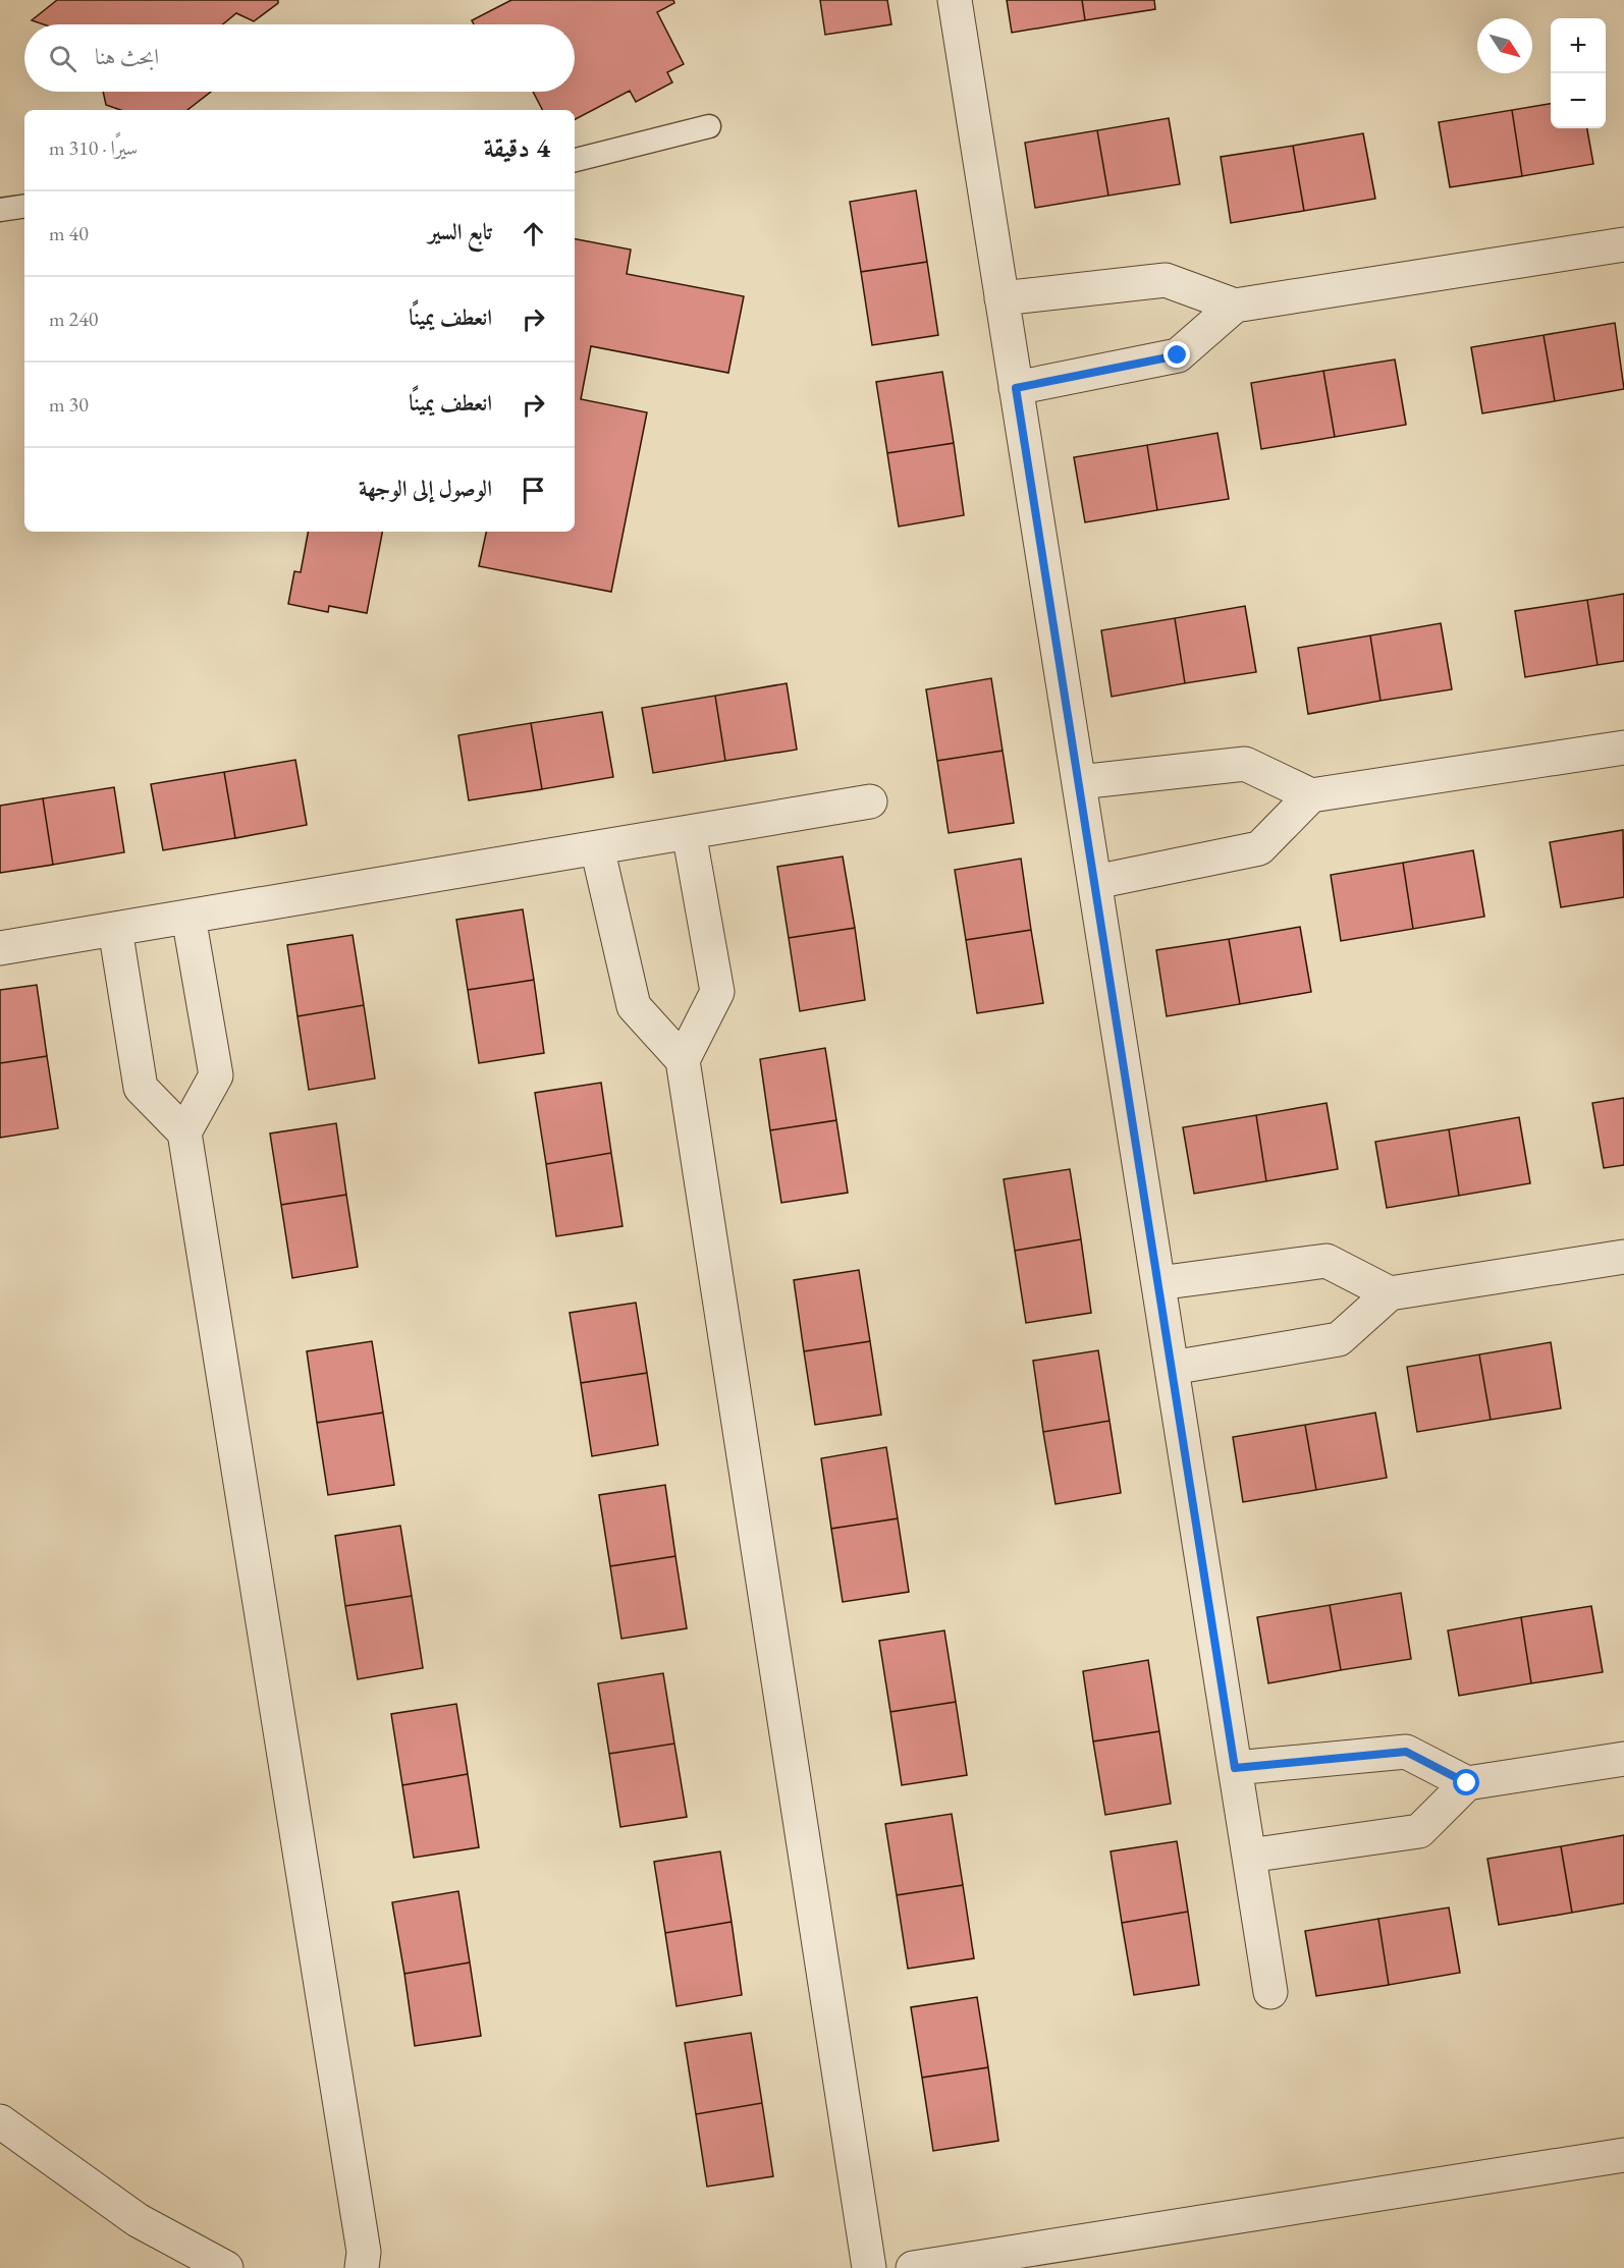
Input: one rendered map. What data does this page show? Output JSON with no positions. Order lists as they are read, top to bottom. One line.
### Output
{"north":"bottom right","page":{"map_buttons":["+","−"],"search":"ابحث هنا","heading":["4 دقيقة","سيرًا · 310 m"],"list":[["تابع السير","40 m"],["انعطف يمينًا","240 m"],["انعطف يمينًا","30 m"],"الوصول إلى الوجهة"]}}
